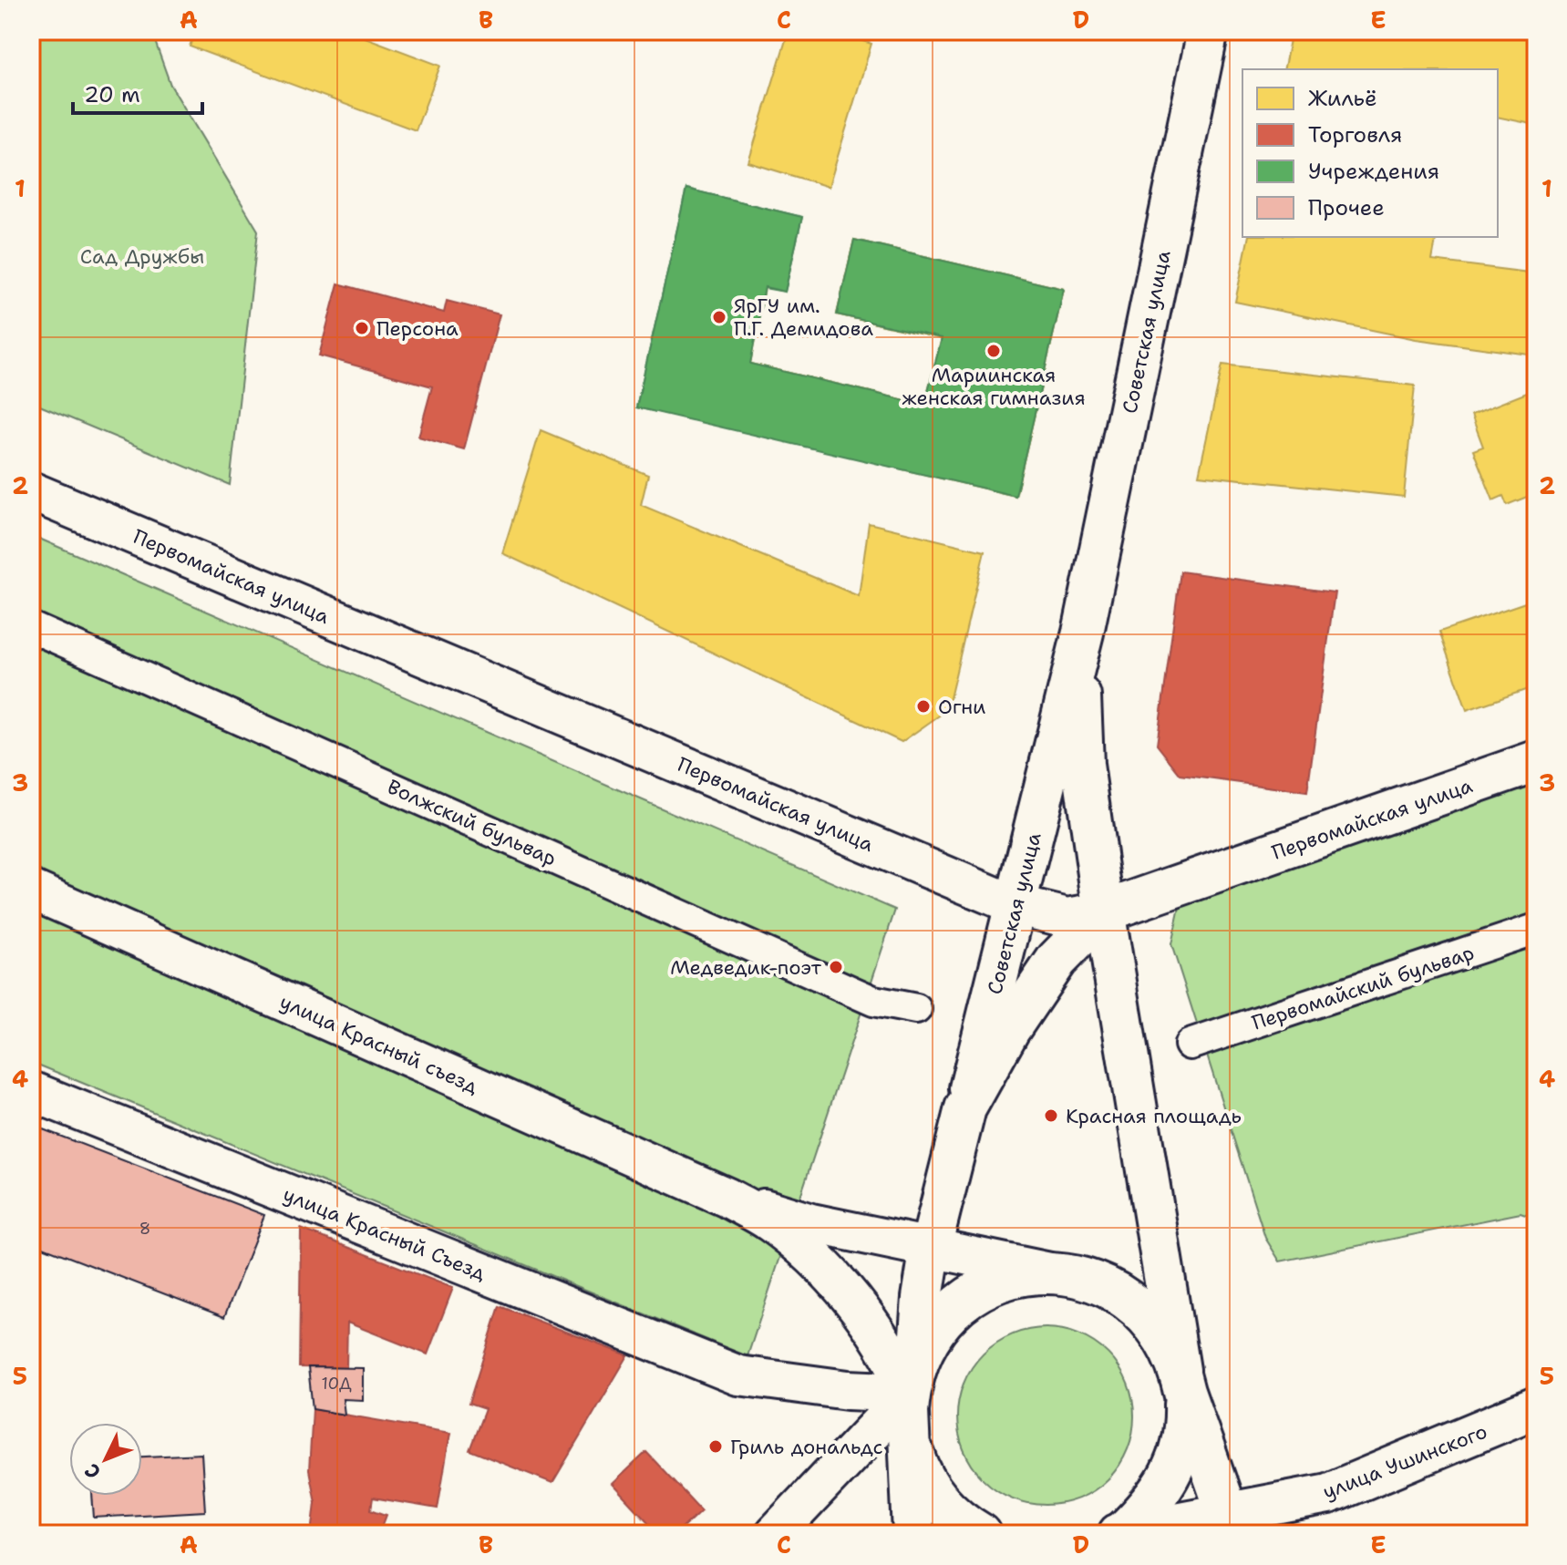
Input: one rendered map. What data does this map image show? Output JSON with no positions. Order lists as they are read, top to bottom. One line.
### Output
{"streets":{"main road":["Советская улица","Первомайская улица","улица Ушинского"],"street":["Волжский бульвар","Первомайский бульвар","улица Красный съезд","улица Красный Съезд"]},"crossings":[["Советская улица","Первомайская улица"]],"parks":["Сад Дружбы"],"places":["ЯрГУ им. П.Г. Демидова","Персона","Мариинская женская гимназия","Огни","Медведик-поэт","Красная площадь","Гриль дональдс"],"house_numbers":["8","10Д"],"legend":["Жильё","Торговля","Учреждения","Прочее"],"scale_bar":"20 m","north":"bottom left","grid":{"columns":["A","B","C","D","E"],"rows":["1","2","3","4","5"]}}
